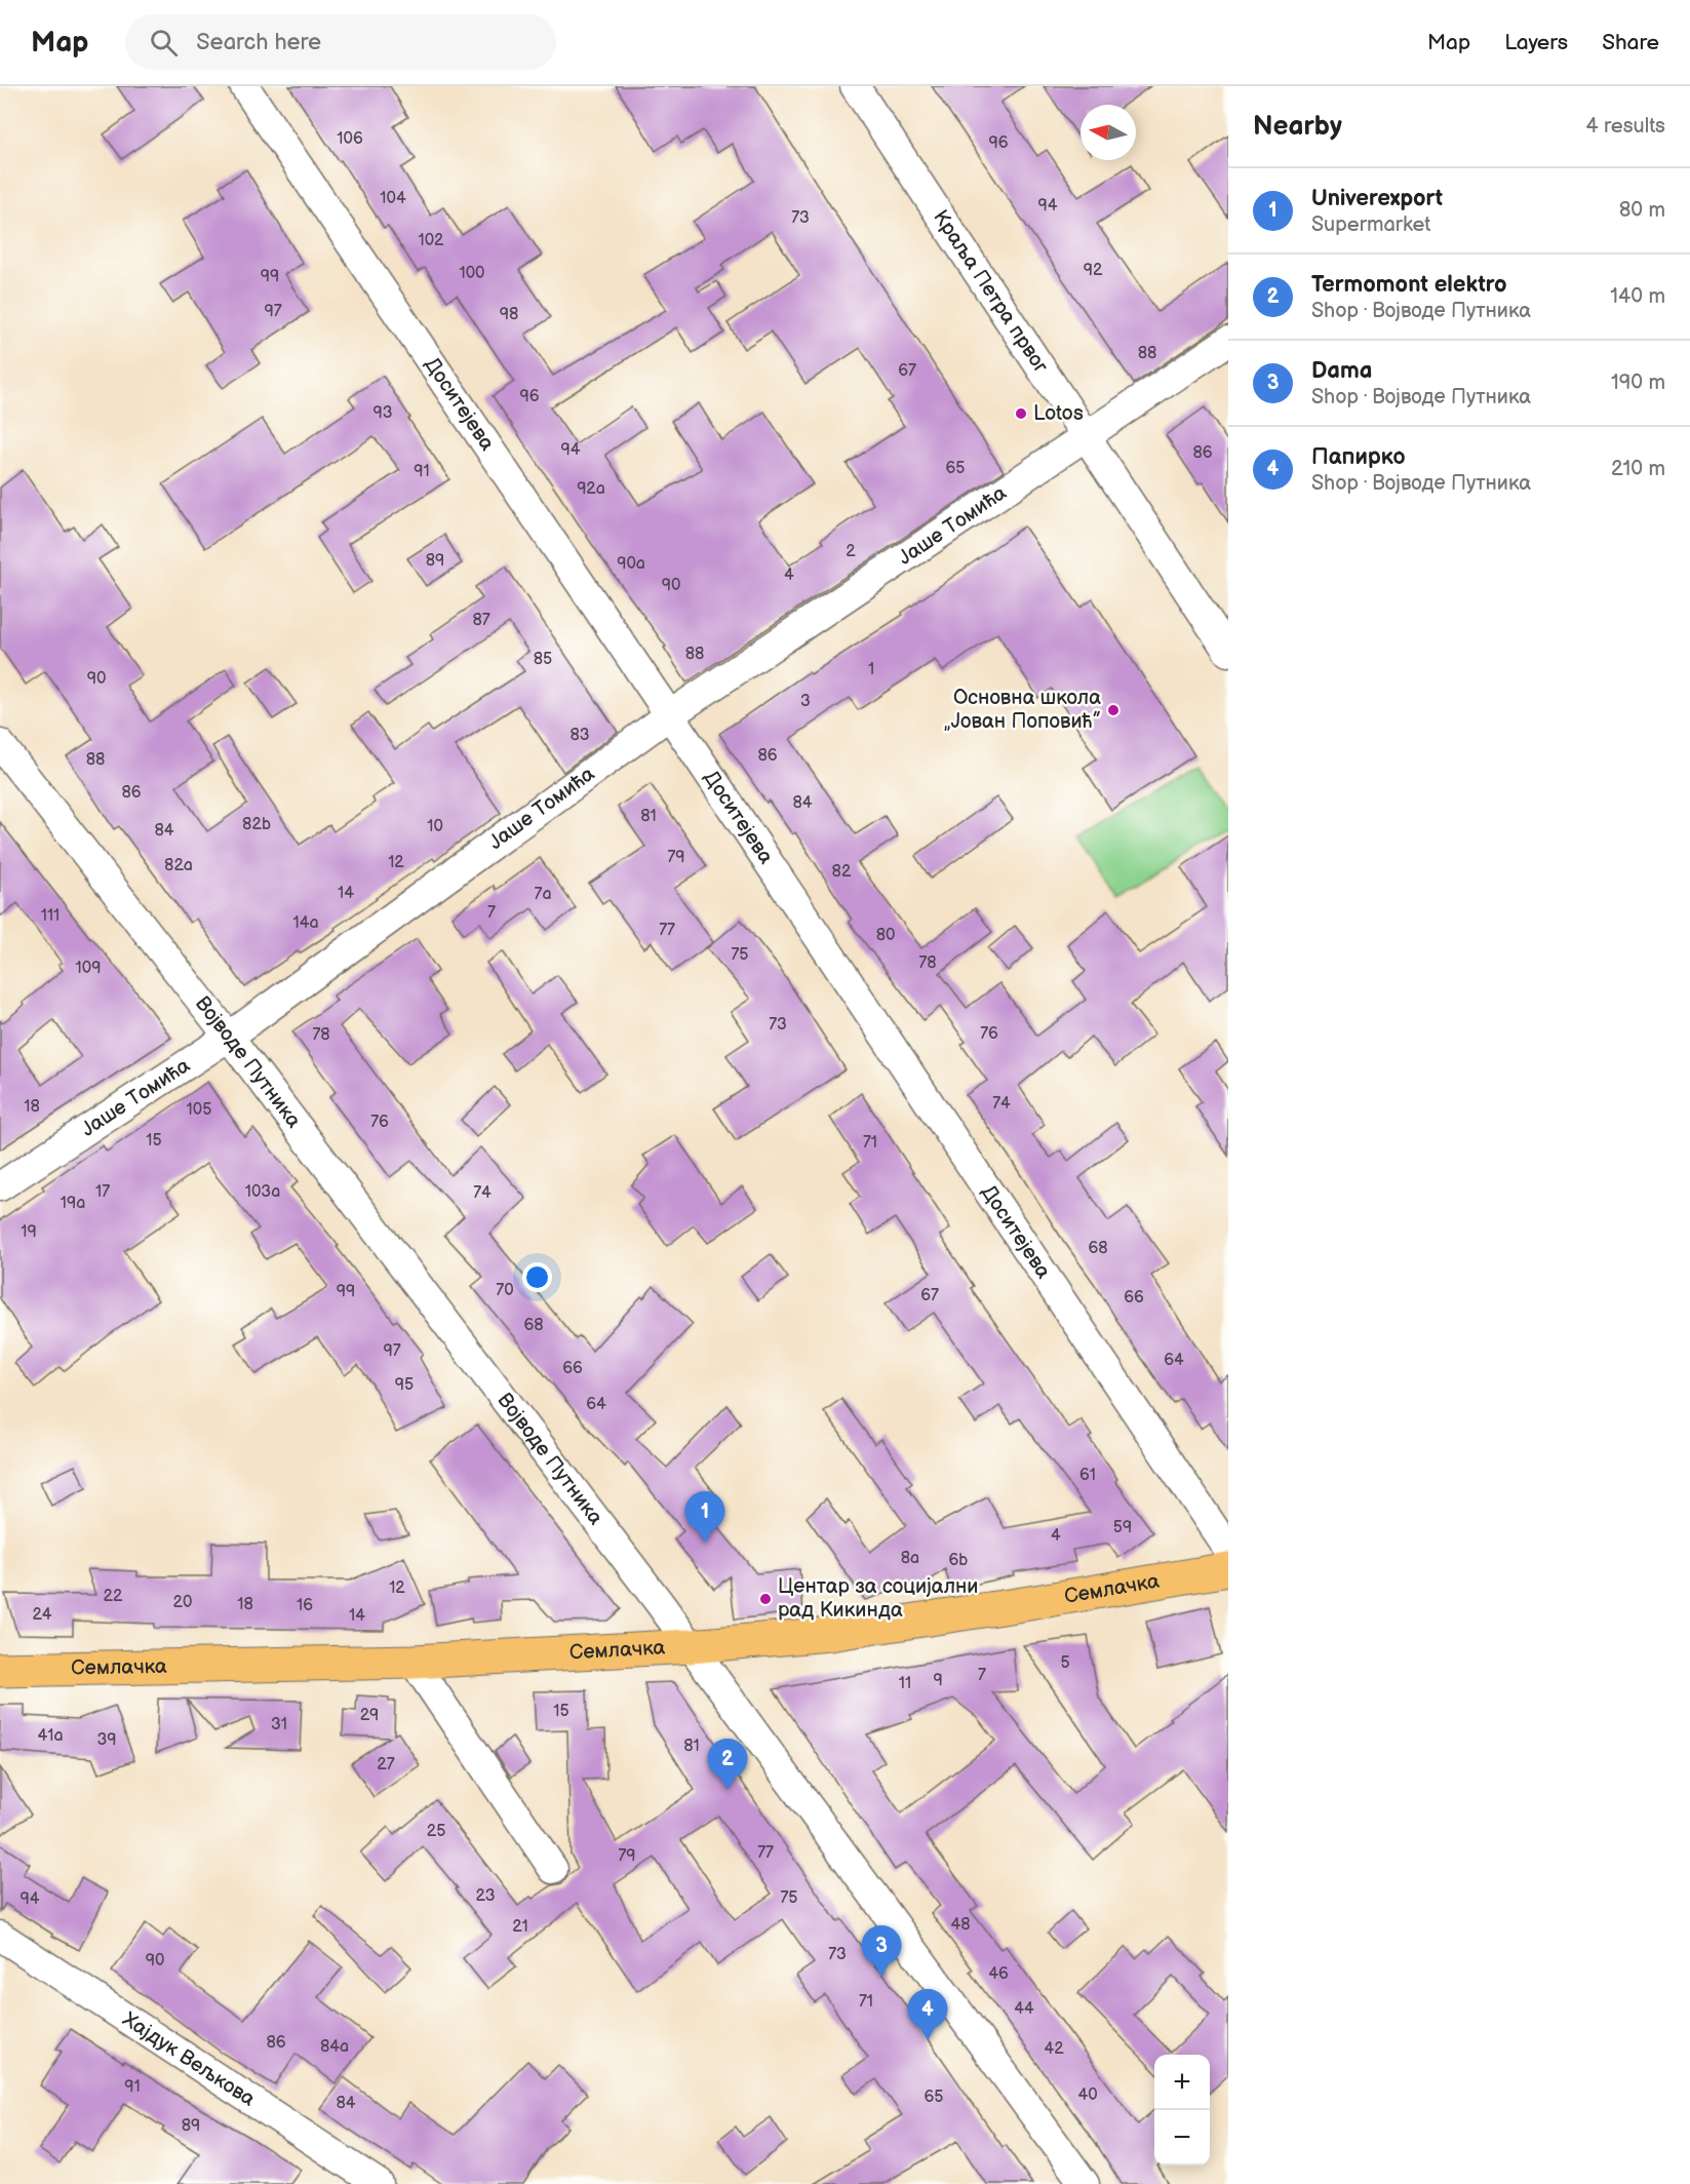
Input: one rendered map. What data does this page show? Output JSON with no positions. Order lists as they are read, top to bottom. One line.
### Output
{"streets":{"main road":["Семлачка"],"street":["Краља Петра првог","Доситејева","Јаше Томића","Војводе Путника","Хајдук Вељкова"]},"crossings":[["Краља Петра првог","Јаше Томића"],["Доситејева","Јаше Томића"],["Јаше Томића","Војводе Путника"],["Војводе Путника","Семлачка"]],"places":["Lotos","Основна школа „Јован Поповић”","Центар за социјални рад Кикинда"],"house_numbers":["106","96","104","94","73","102","92","100","99","97","98","88","67","96","93","94","86","65","91","92a","2","89","90a","4","90","87","88","85","1","90","3","83","86","88","86","84","81","82b","10","84","79","12","82a","82","14","7a","7","111","14a","77","80","75","78","109","73","76","78","74","18","105","76","15","71","17","103a","74","19a","19","68","70","99","67","66","68","97","64","66","95","64","61","59","4","8a","6b","12","22","20","18","16","24","14","5","7","9","11","15","29","31","41a","39","81","27","25","77","79","23","75","94","48","21","73","90","46","71","44","86","84a","42","91","40","65","84","89"],"north":"left","page":{"header":"Map","search":"Search here","nav":["Map","Layers","Share"],"heading":["Nearby","4 results"],"list":[{"mark":"1","name":"Univerexport","note":"Supermarket","value":"80 m"},{"mark":"2","name":"Termomont elektro","note":"Shop · Војводе Путника","value":"140 m"},{"mark":"3","name":"Dama","note":"Shop · Војводе Путника","value":"190 m"},{"mark":"4","name":"Папирко","note":"Shop · Војводе Путника","value":"210 m"}],"pins":["1","2","3","4"],"map_buttons":["+","−"]}}
